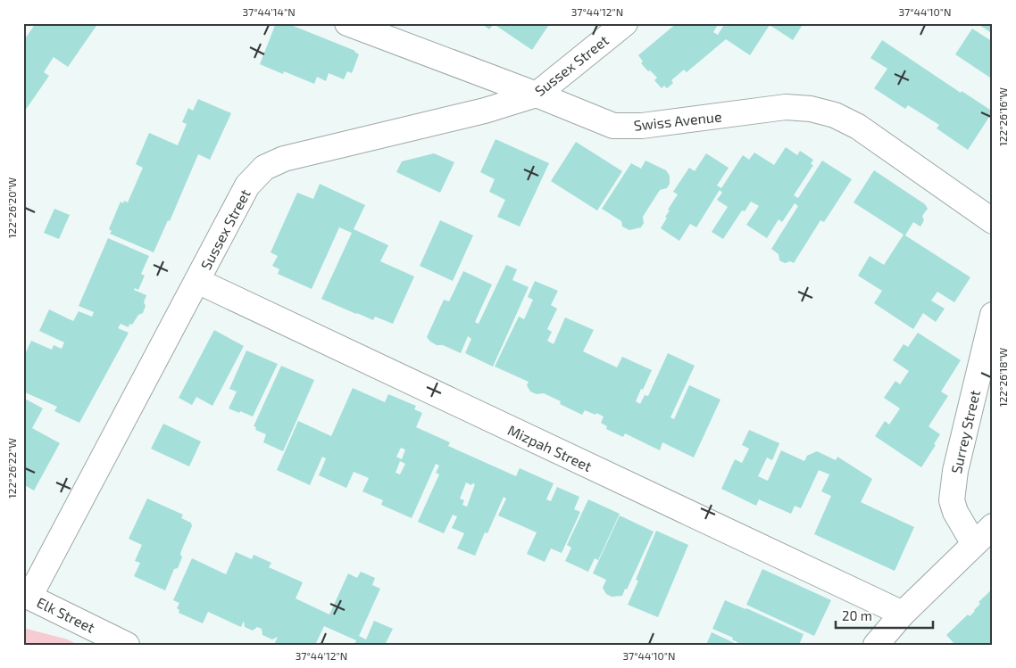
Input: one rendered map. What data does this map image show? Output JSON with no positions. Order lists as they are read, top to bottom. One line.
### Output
{"streets":{"street":["Sussex Street","Swiss Avenue","Surrey Street","Mizpah Street","Elk Street"]},"crossings":[["Sussex Street","Swiss Avenue"],["Sussex Street","Mizpah Street"],["Sussex Street","Elk Street"]],"scale_bar":"20 m","coordinates":["37°44'14\"N","37°44'12\"N","37°44'10\"N","122°26'16\"W","122°26'20\"W","122°26'18\"W","122°26'22\"W"]}
